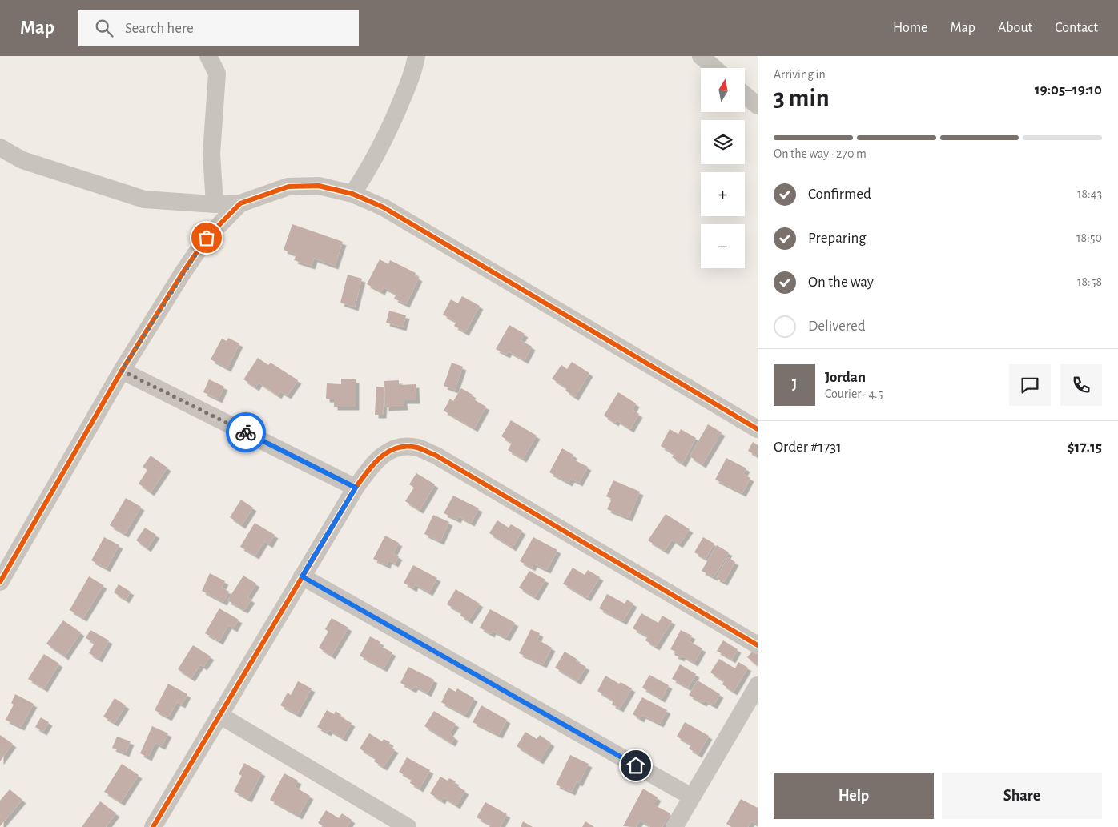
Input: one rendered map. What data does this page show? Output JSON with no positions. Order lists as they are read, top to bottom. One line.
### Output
{"north":"top","page":{"header":"Map","search":"Search here","nav":["Home","Map","About","Contact"],"heading":["3 min","Arriving in","19:05–19:10"],"panel":["Jordan","Courier · 4.5","Order #1731","$17.15"],"map_buttons":["+","−"],"bar":"On the way · 270 m","list":[["Confirmed","18:43"],["Preparing","18:50"],["On the way","18:58"],"Delivered"],"round":"J","buttons":["Help","Share"]}}
